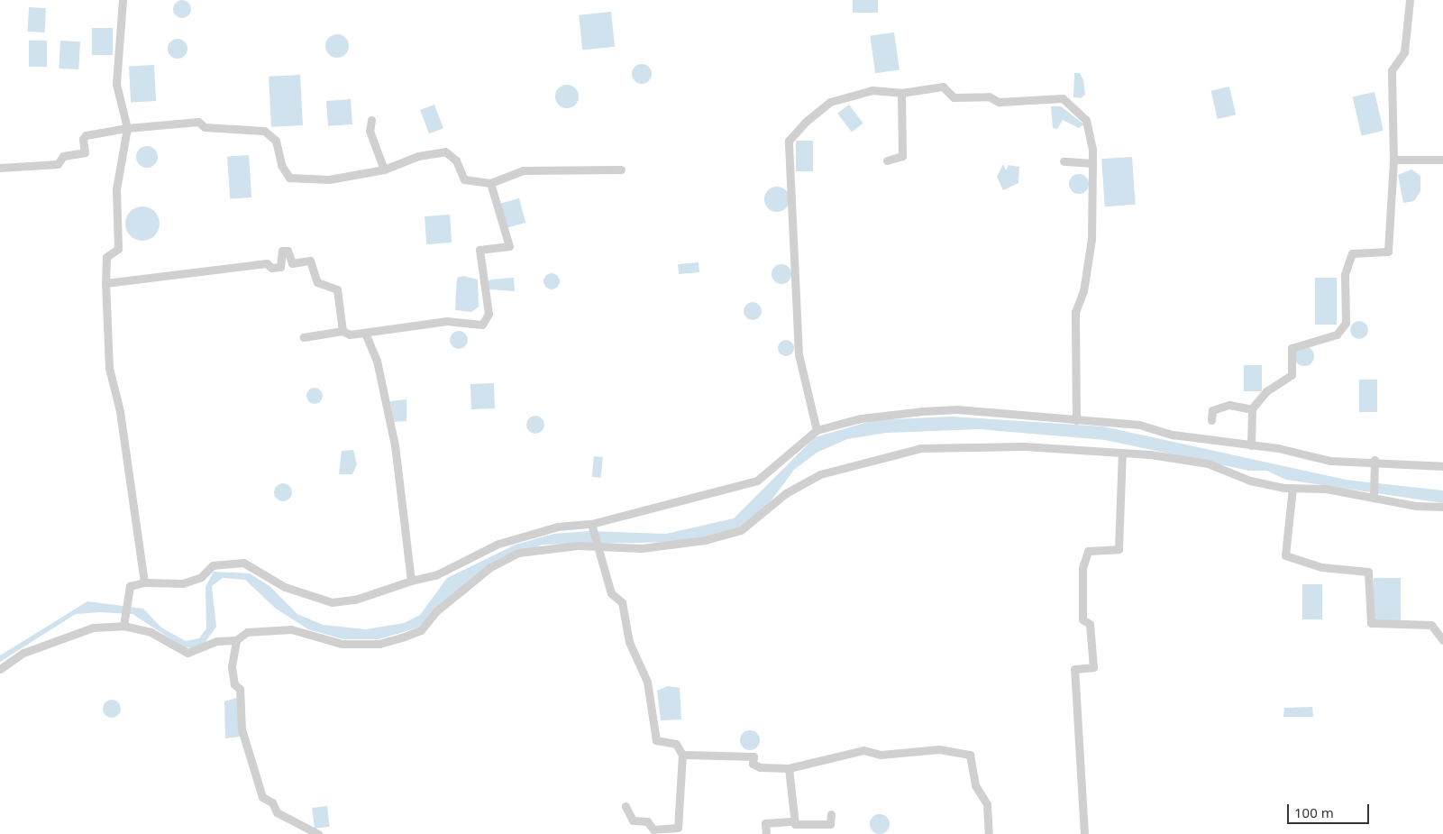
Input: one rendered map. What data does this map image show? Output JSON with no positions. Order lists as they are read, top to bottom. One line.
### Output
{"scale_bar":"100 m"}
